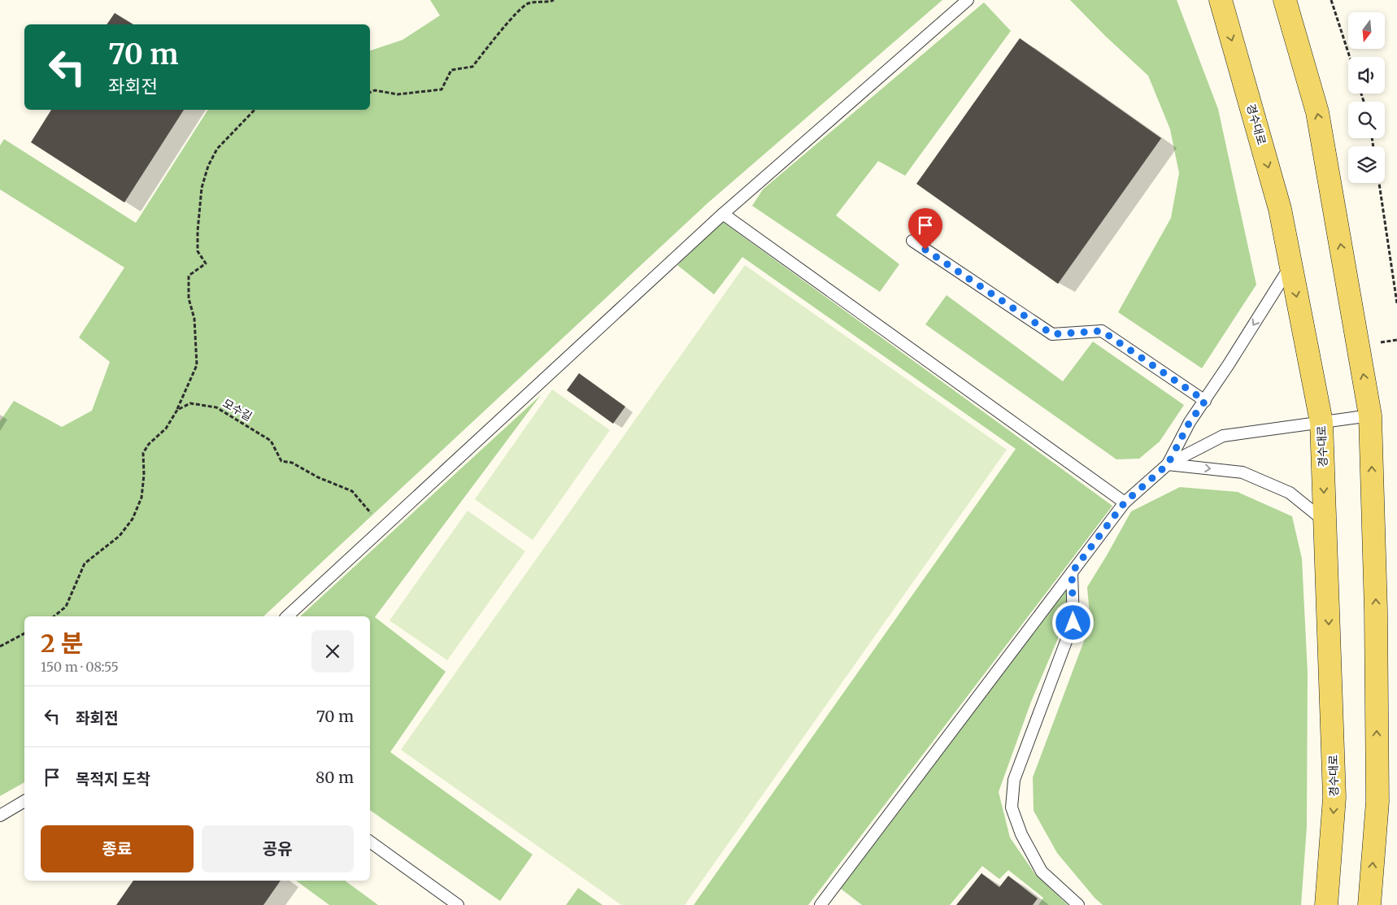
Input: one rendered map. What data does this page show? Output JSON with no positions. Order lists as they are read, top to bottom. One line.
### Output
{"streets":{"main road":["경수대로"],"path":["모수길"]},"north":"bottom","page":{"turn":["70 m","좌회전"],"heading":["2 분","150 m · 08:55"],"list":[{"name":"좌회전","value":"70 m"},{"name":"목적지 도착","value":"80 m"}],"buttons":["종료","공유"]}}
